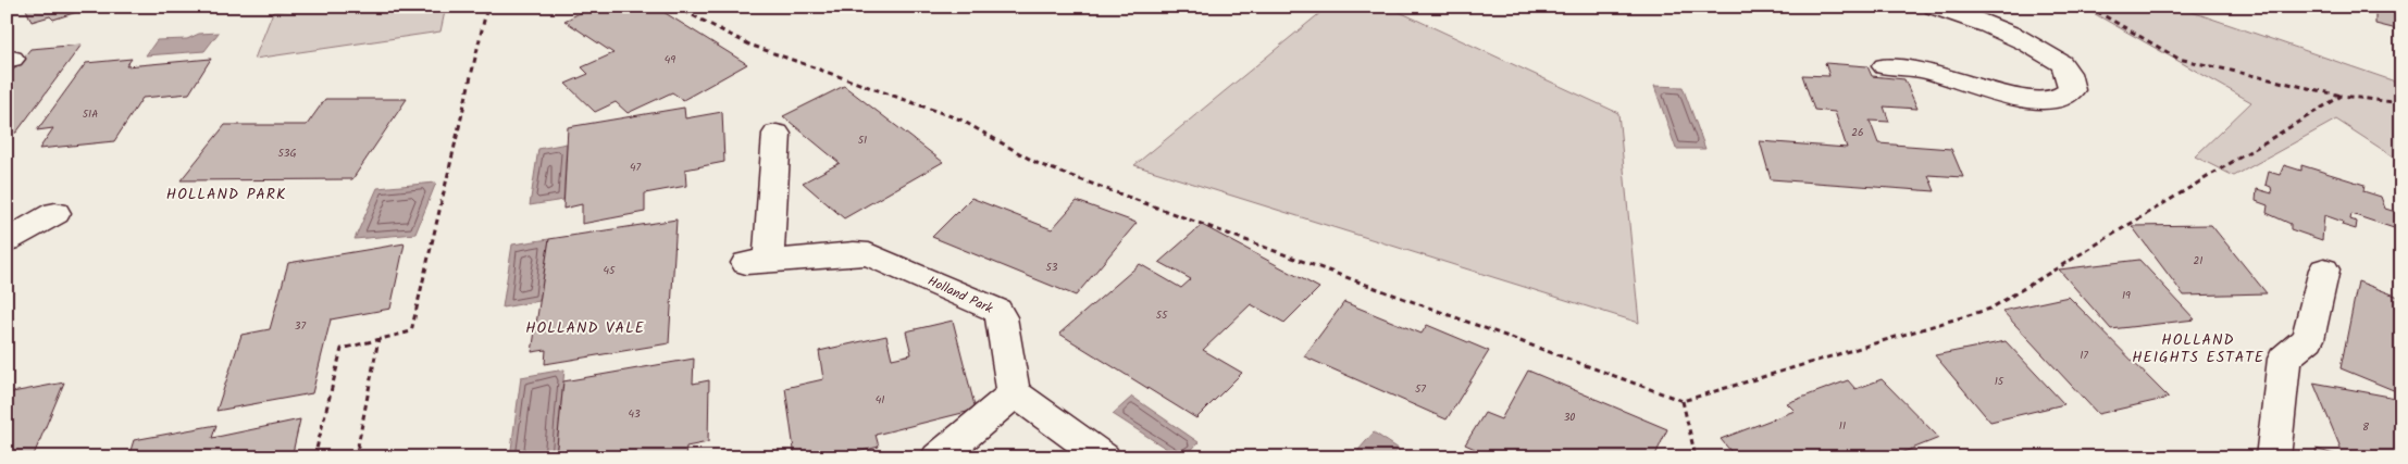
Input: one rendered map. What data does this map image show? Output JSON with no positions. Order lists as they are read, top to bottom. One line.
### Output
{"streets":{"street":["Holland Park"]},"districts":["HOLLAND PARK","HOLLAND VALE","HOLLAND HEIGHTS ESTATE"],"house_numbers":["49","51A","26","51","53G","47","21","53","45","19","55","37","17","15","57","41","43","30","11","8"]}
